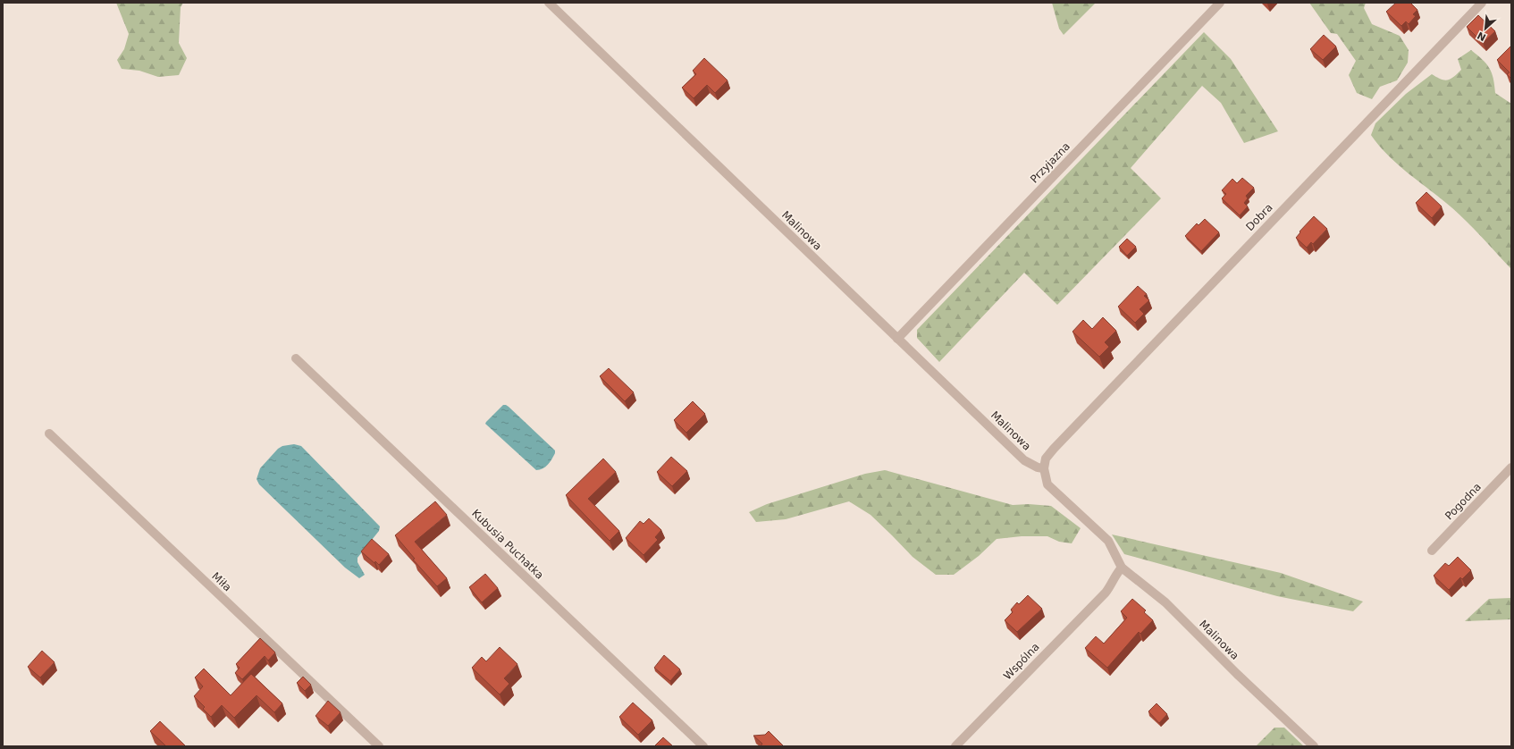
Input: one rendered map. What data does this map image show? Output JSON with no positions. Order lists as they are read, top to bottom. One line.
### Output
{"streets":{"street":["Przyjazna","Dobra","Malinowa","Pogodna","Kubusia Puchatka","Miła","Wspólna"]},"crossings":[["Przyjazna","Malinowa"],["Dobra","Malinowa"],["Malinowa","Wspólna"]],"north":"bottom left"}
